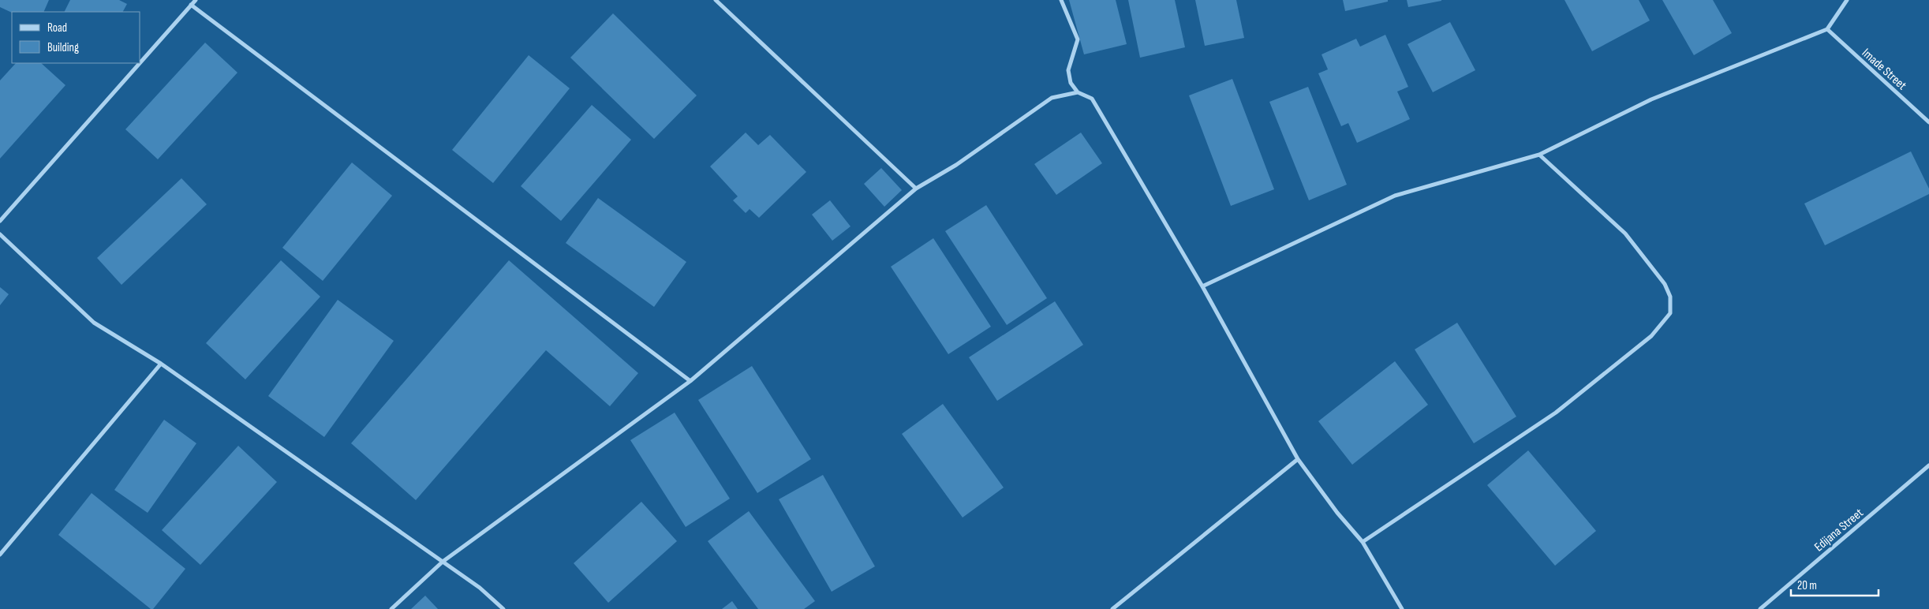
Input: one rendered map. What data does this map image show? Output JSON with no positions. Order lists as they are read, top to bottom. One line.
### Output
{"streets":{"street":["Imade Street","Edijana Street"]},"legend":["Road","Building"],"scale_bar":"20 m"}
